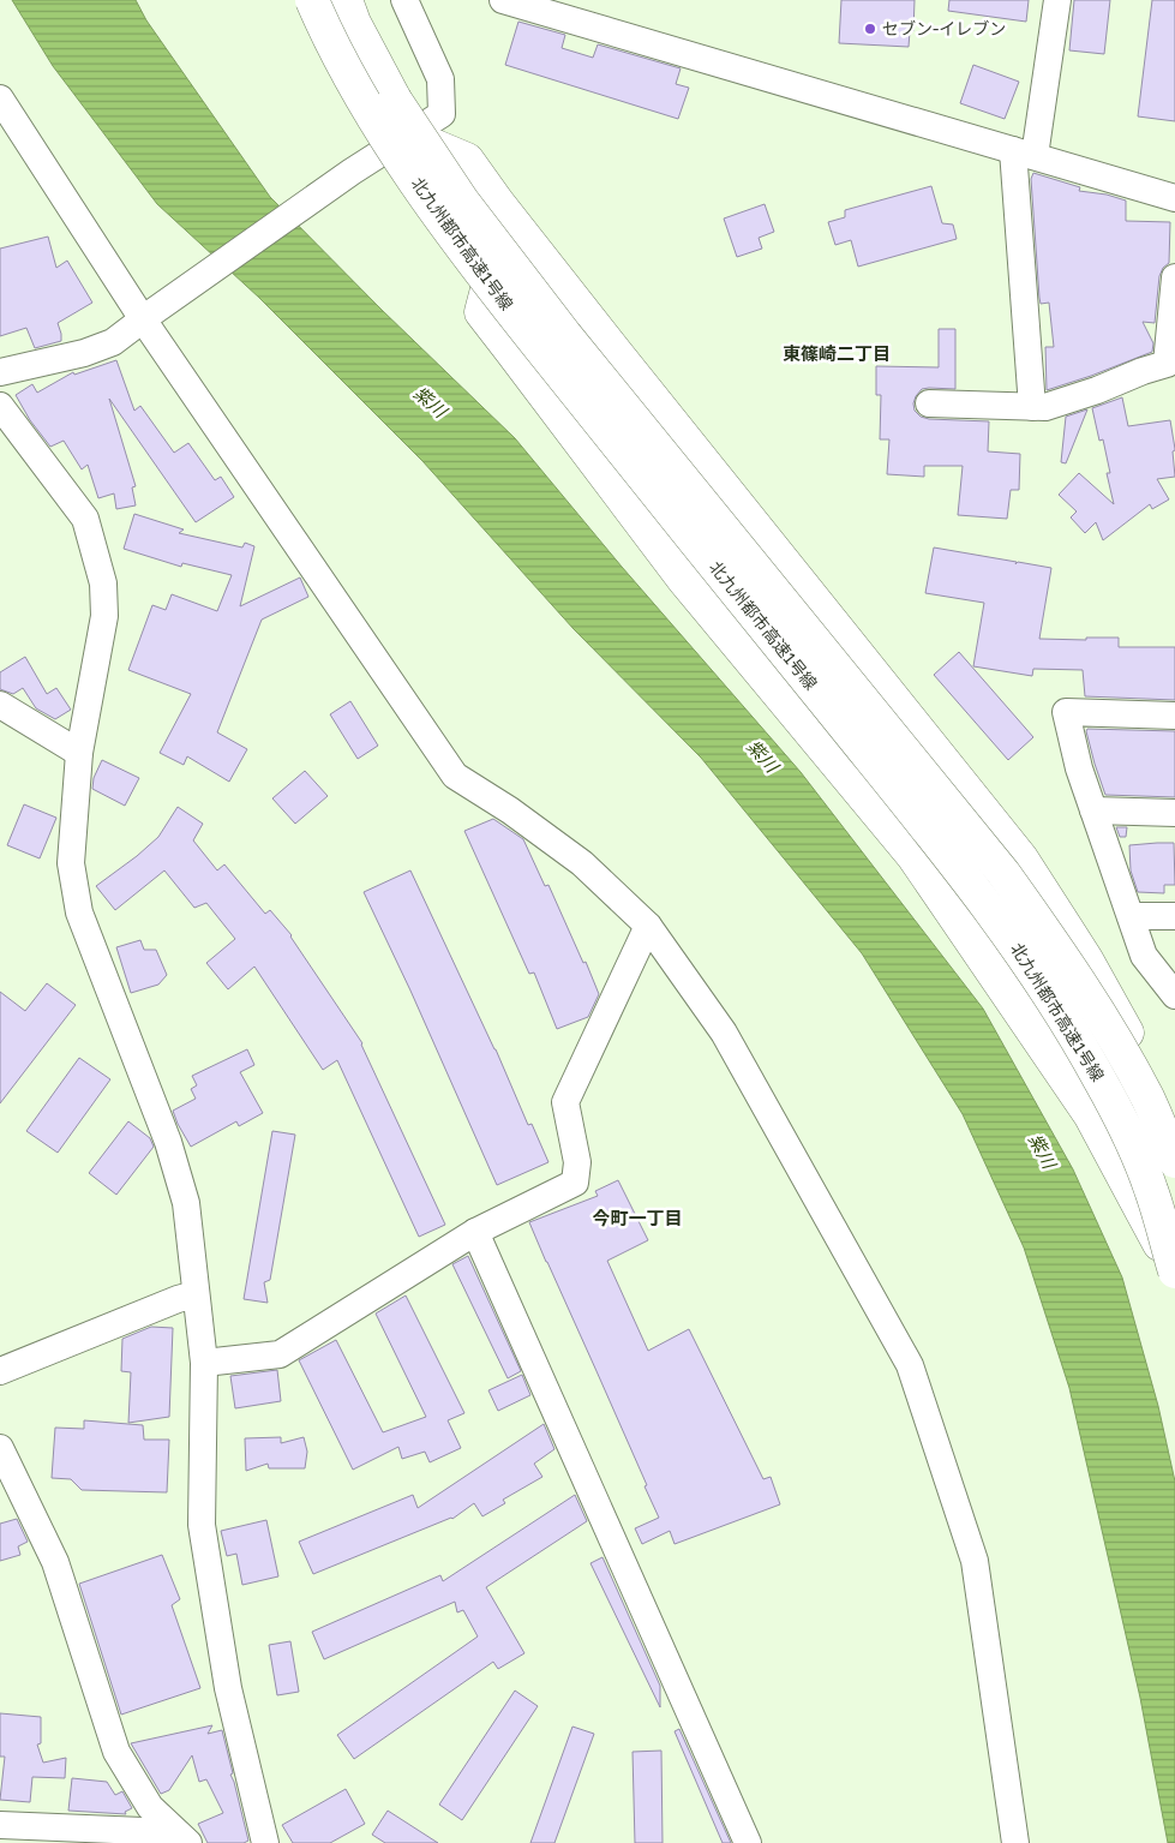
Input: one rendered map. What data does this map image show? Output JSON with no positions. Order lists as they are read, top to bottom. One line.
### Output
{"streets":{"highway":["北九州都市高速1号線"]},"districts":["東篠崎二丁目","今町一丁目"],"water":["紫川"],"places":["セブン-イレブン"]}
